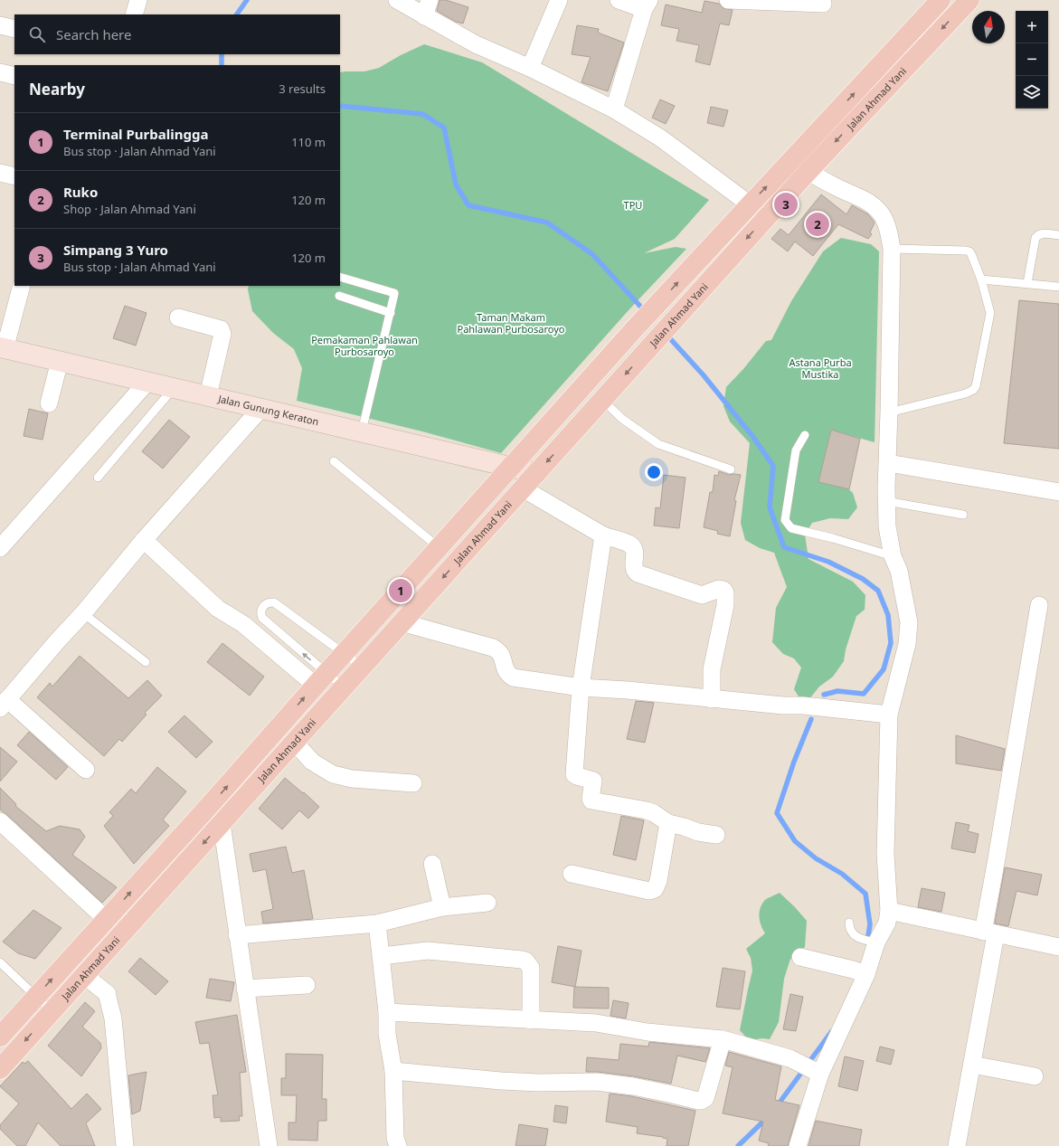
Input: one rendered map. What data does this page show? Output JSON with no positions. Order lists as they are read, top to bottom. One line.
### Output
{"streets":{"main road":["Jalan Ahmad Yani"],"street":["Jalan Gunung Keraton"]},"crossings":[["Jalan Ahmad Yani","Jalan Gunung Keraton"]],"parks":["TPU","Taman Makam Pahlawan Purbosaroyo","Pemakaman Pahlawan Purbosaroyo","Astana Purba Mustika"],"north":"top","page":{"map_buttons":["+","−"],"search":"Search here","heading":["Nearby","3 results"],"list":[{"mark":"1","name":"Terminal Purbalingga","note":"Bus stop · Jalan Ahmad Yani","value":"110 m"},{"mark":"2","name":"Ruko","note":"Shop · Jalan Ahmad Yani","value":"120 m"},{"mark":"3","name":"Simpang 3 Yuro","note":"Bus stop · Jalan Ahmad Yani","value":"120 m"}],"pins":["3","2","1"]}}
